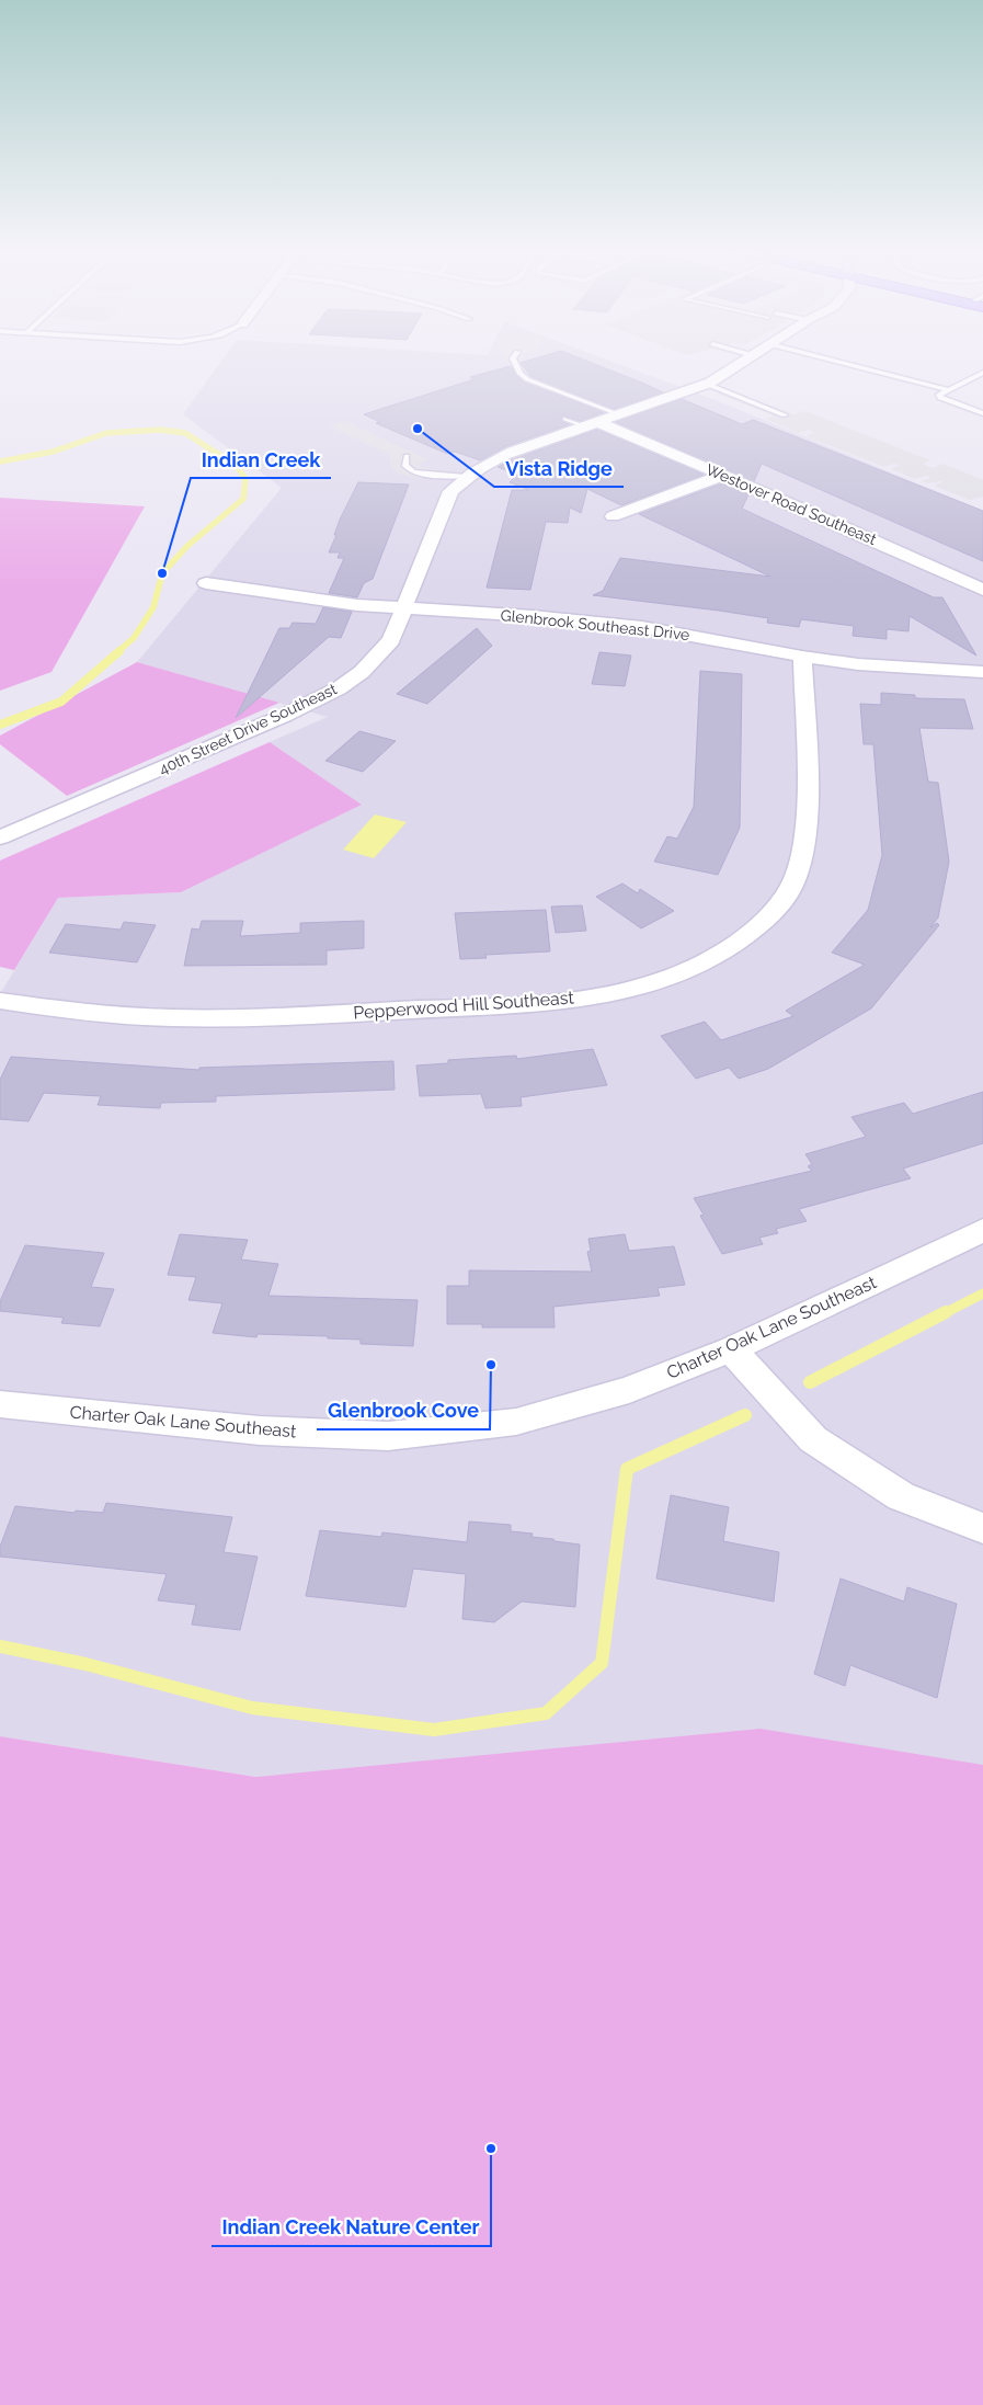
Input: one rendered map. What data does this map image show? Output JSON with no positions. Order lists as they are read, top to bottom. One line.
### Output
{"streets":{"street":["Westover Road Southeast","Glenbrook Southeast Drive","40th Street Drive Southeast","Pepperwood Hill Southeast","Charter Oak Lane Southeast"]},"crossings":[["Westover Road Southeast","40th Street Drive Southeast"],["Glenbrook Southeast Drive","40th Street Drive Southeast"],["Glenbrook Southeast Drive","Pepperwood Hill Southeast"]],"places":["Vista Ridge","Indian Creek","Glenbrook Cove","Indian Creek Nature Center"]}
